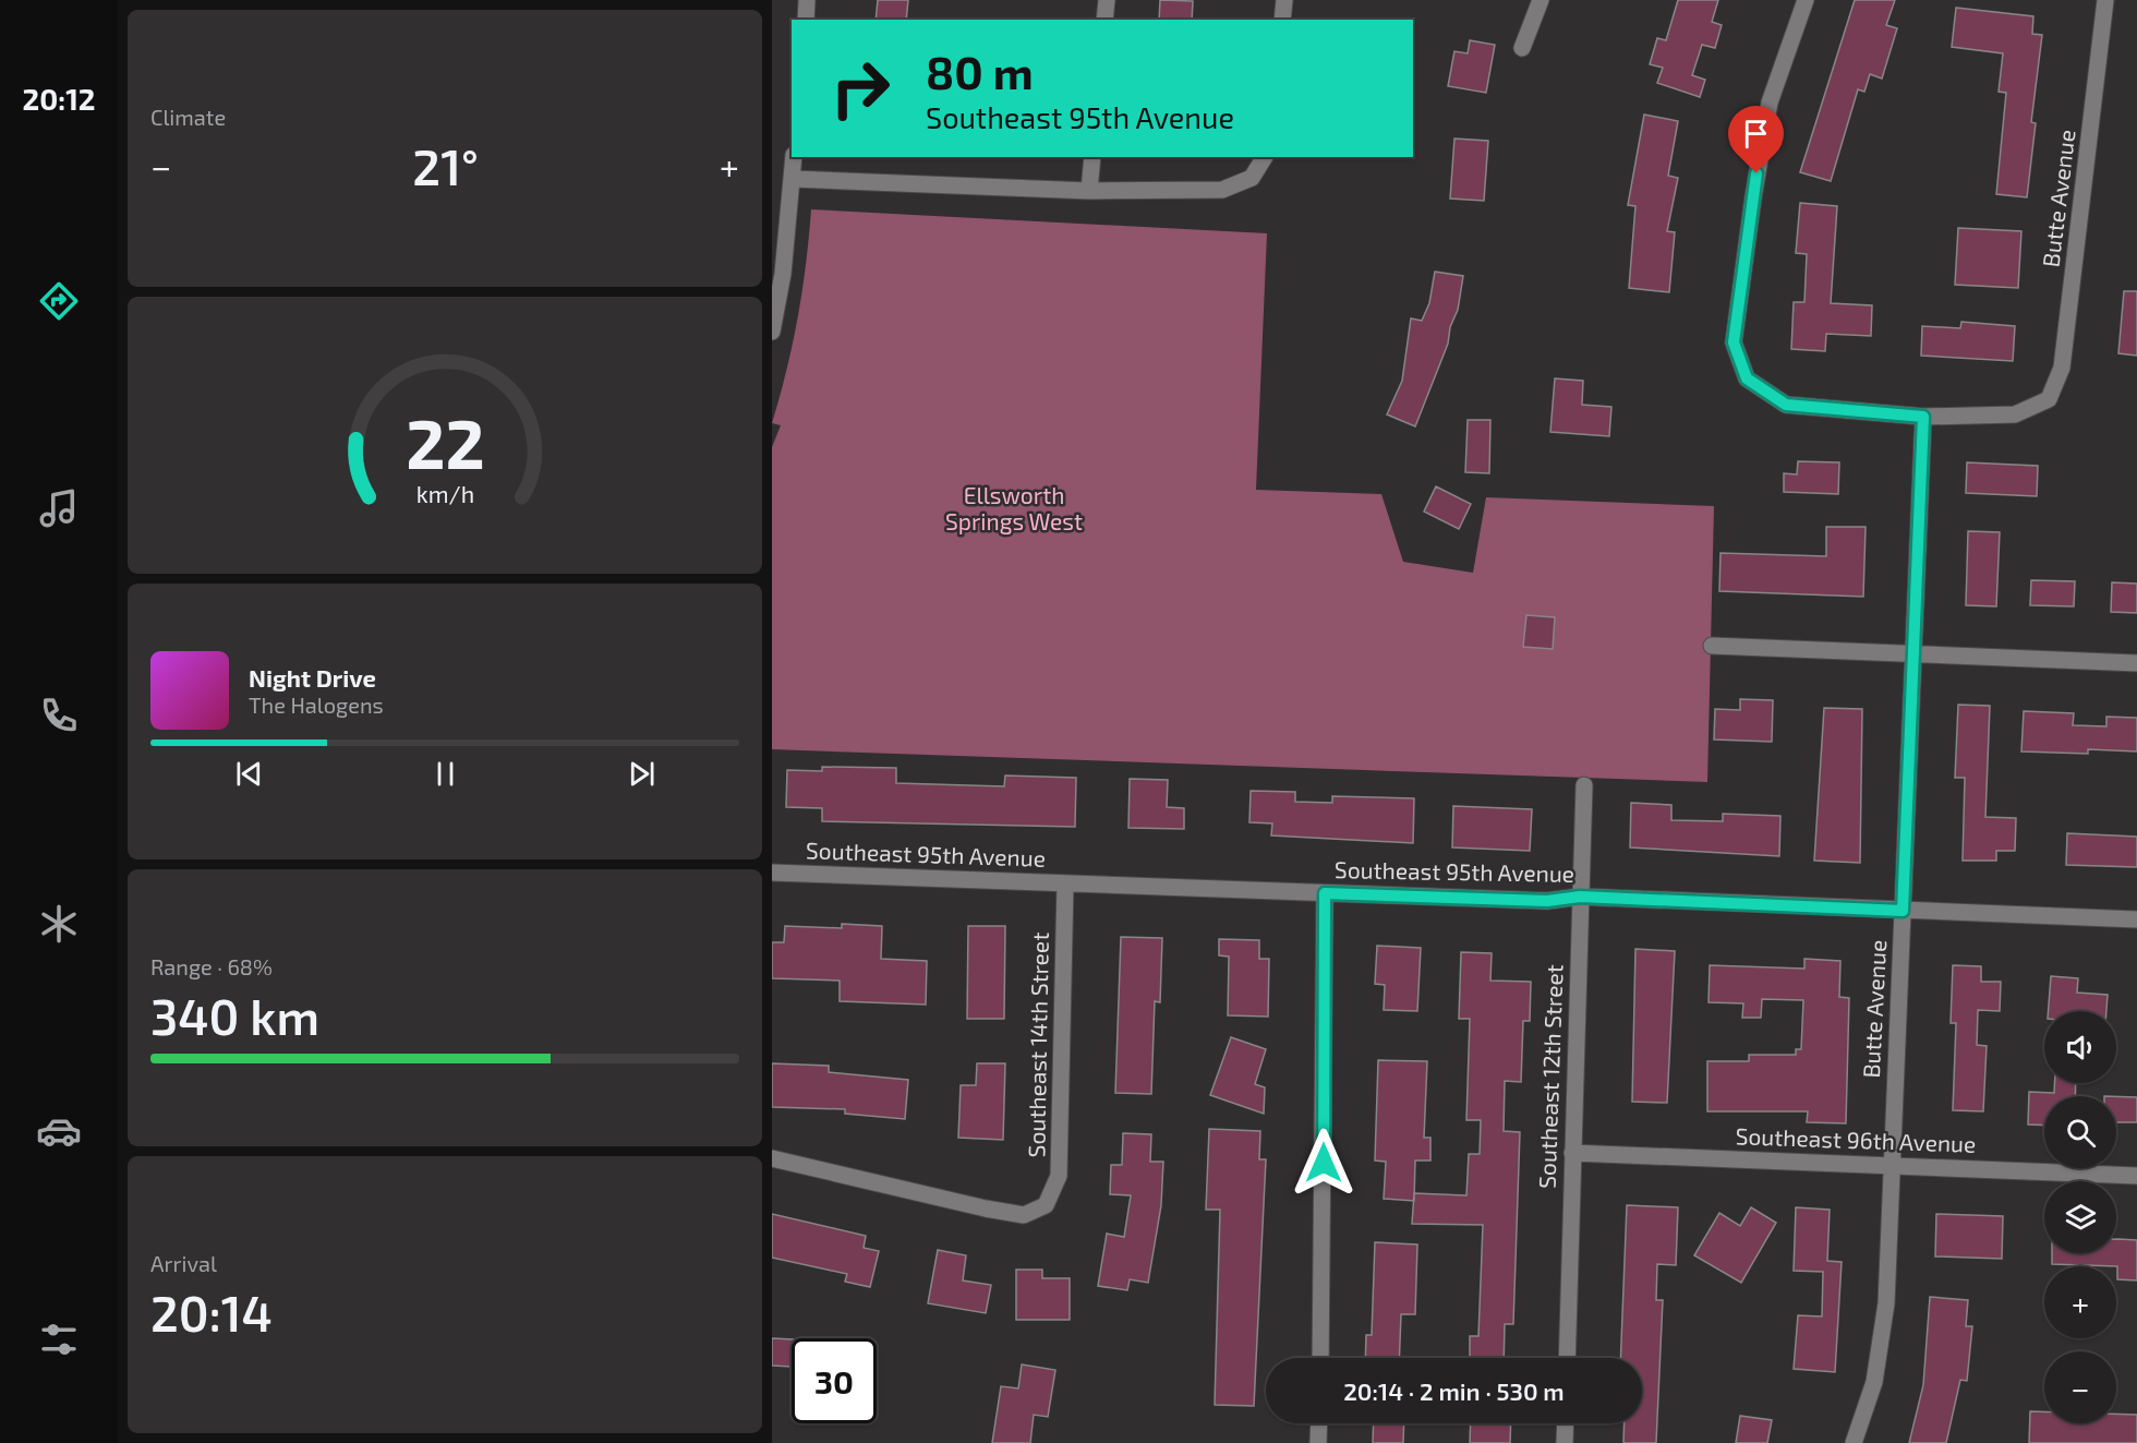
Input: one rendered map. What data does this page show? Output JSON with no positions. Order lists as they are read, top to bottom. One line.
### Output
{"streets":{"street":["Butte Avenue","Southeast 95th Avenue","Southeast 14th Street","Southeast 12th Street","Southeast 96th Avenue"]},"crossings":[["Butte Avenue","Southeast 95th Avenue"],["Butte Avenue","Southeast 96th Avenue"],["Southeast 95th Avenue","Southeast 14th Street"],["Southeast 95th Avenue","Southeast 12th Street"],["Southeast 12th Street","Southeast 96th Avenue"]],"parks":["Ellsworth Springs West"],"page":{"tabs":"20:12","tile":["Climate",["Range · 68%","340 km"],["Arrival","20:14"]],"turn":["80 m","Southeast 95th Avenue"],"heat":["−","21°","+"],"song":["Night Drive","The Halogens"],"map_buttons":["+","−"],"limit":"30","trip":"20:14 · 2 min · 530 m","gauge":["22","km/h"]}}
